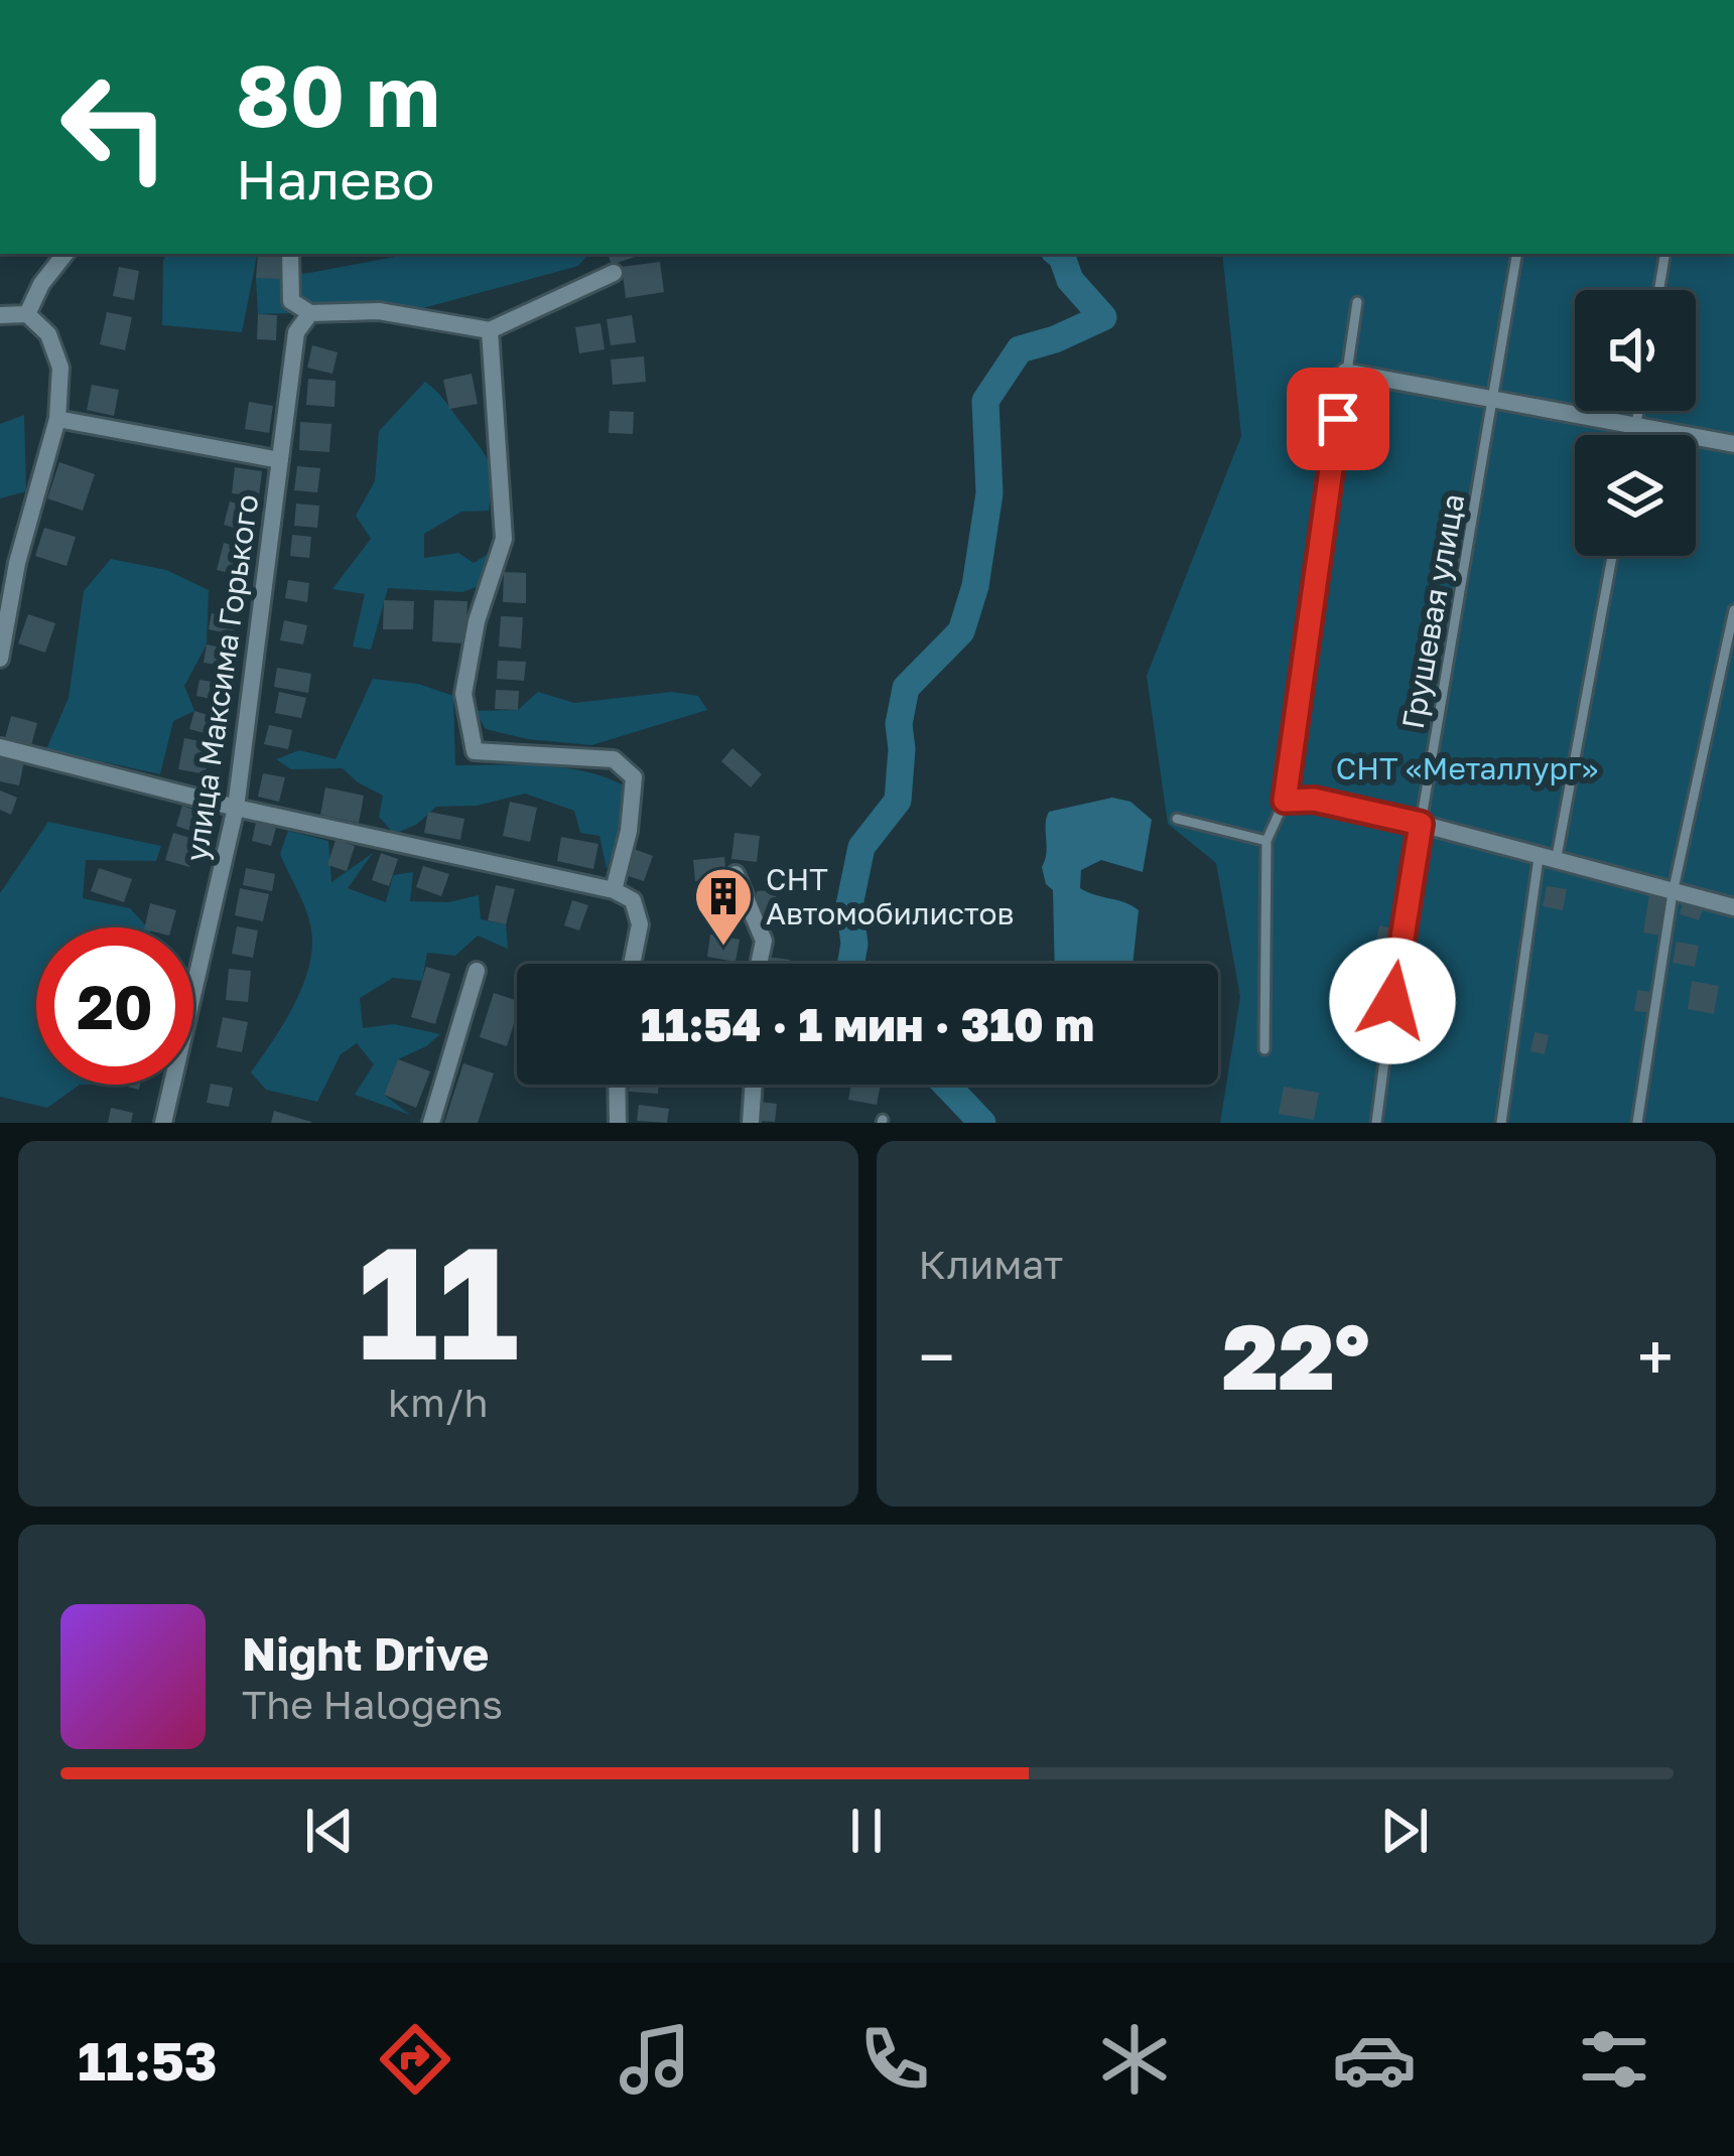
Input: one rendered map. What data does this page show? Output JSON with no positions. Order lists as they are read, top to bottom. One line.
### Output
{"streets":{"street":["улица Максима Горького"],"lane":["Грушевая улица"]},"parks":["СНТ «Металлург»"],"places":{"building":["СНТ Автомобилистов"]},"page":{"turn":["80 m","Налево"],"limit":"20","trip":"11:54 · 1 мин · 310 m","tile":[["11","km/h"],"Климат"],"heat":["−","22°","+"],"song":["Night Drive","The Halogens"],"tabs":"11:53"}}
